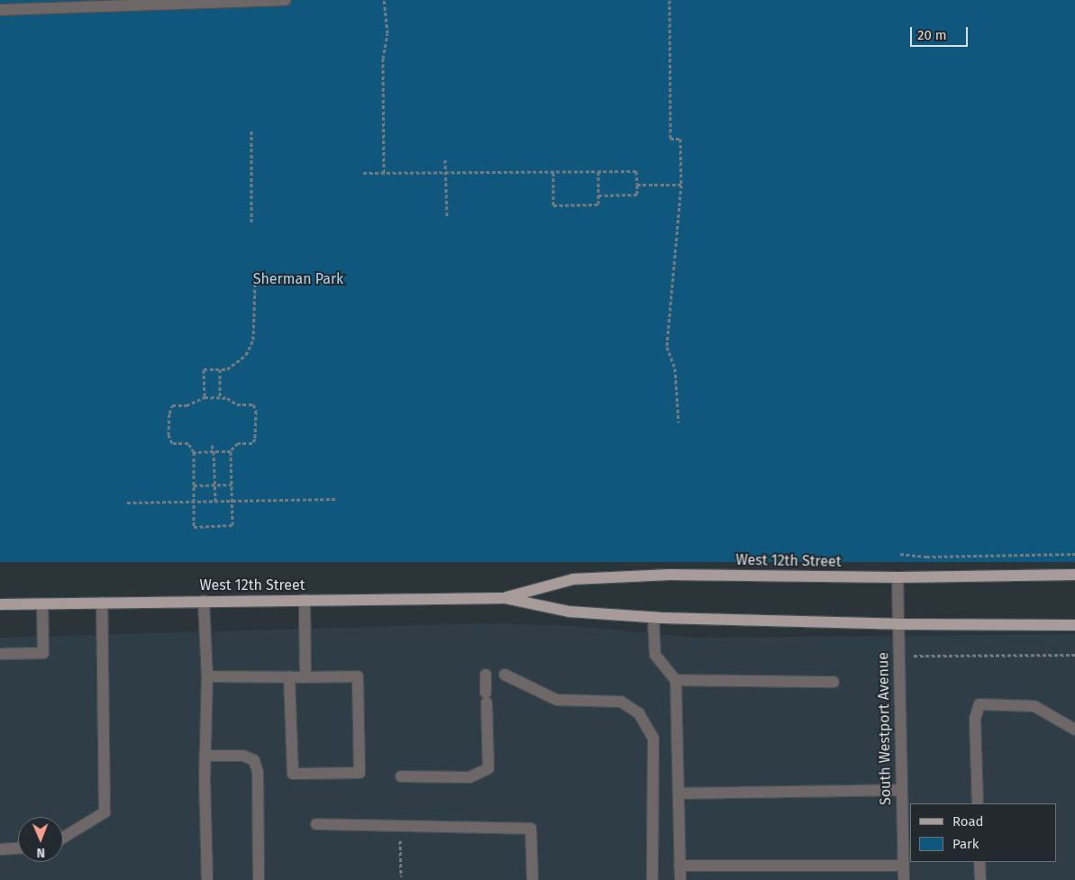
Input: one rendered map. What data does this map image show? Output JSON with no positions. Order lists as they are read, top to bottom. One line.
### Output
{"streets":{"main road":["West 12th Street"],"street":["South Westport Avenue"]},"crossings":[["West 12th Street","South Westport Avenue"]],"parks":["Sherman Park"],"legend":["Road","Park"],"scale_bar":"20 m","north":"bottom"}
